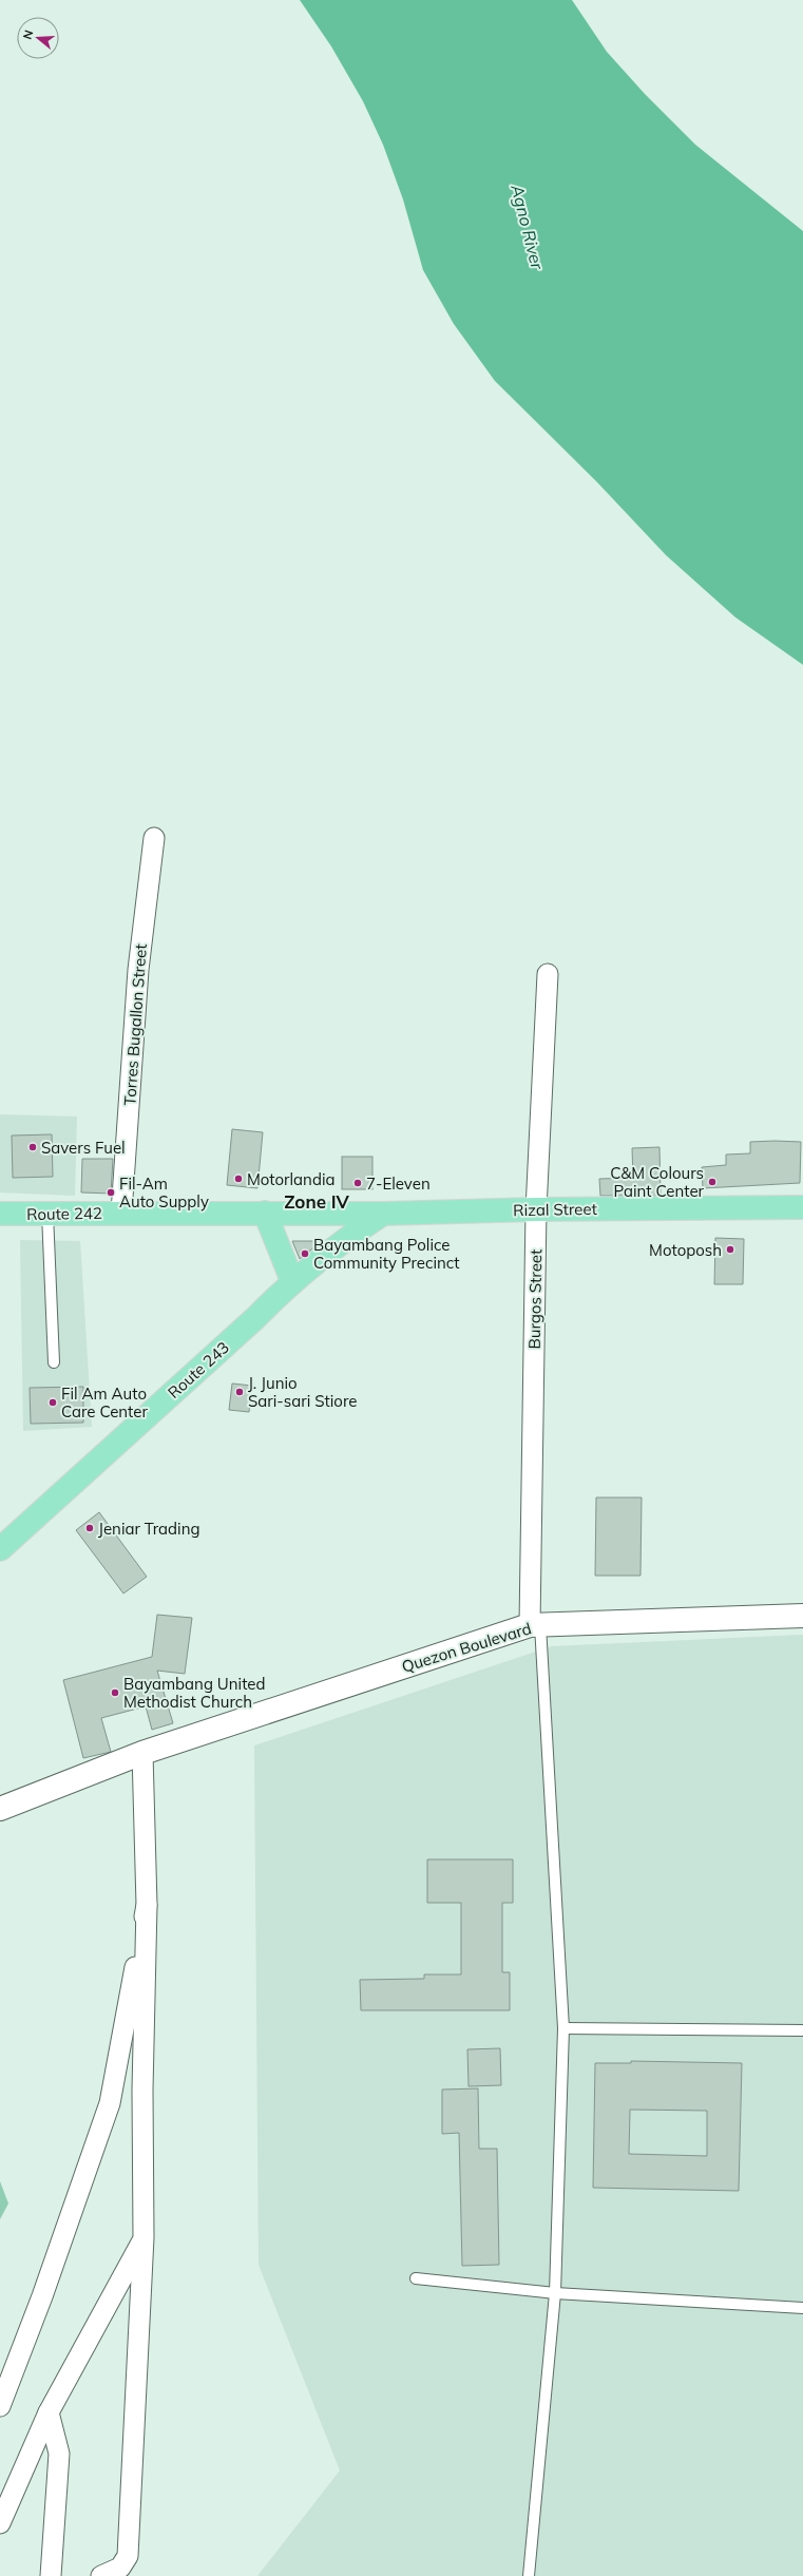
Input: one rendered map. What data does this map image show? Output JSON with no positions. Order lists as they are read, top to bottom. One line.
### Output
{"streets":{"main road":["Rizal Street","Route 242","Route 243"],"street":["Torres Bugallon Street","Burgos Street","Quezon Boulevard"]},"crossings":[["Torres Bugallon Street","Route 242"],["Rizal Street","Route 242"],["Rizal Street","Burgos Street"],["Rizal Street","Route 243"],["Route 242","Route 243"],["Burgos Street","Quezon Boulevard"]],"districts":["Zone IV"],"water":["Agno River"],"places":["Savers Fuel","Motorlandia","C&M Colours Paint Center","7-Eleven","Fil-Am Auto Supply","Motoposh","Bayambang Police Community Precinct","J. Junio Sari-sari Stiore","Fil Am Auto Care Center","Jeniar Trading","Bayambang United Methodist Church"],"north":"left"}
